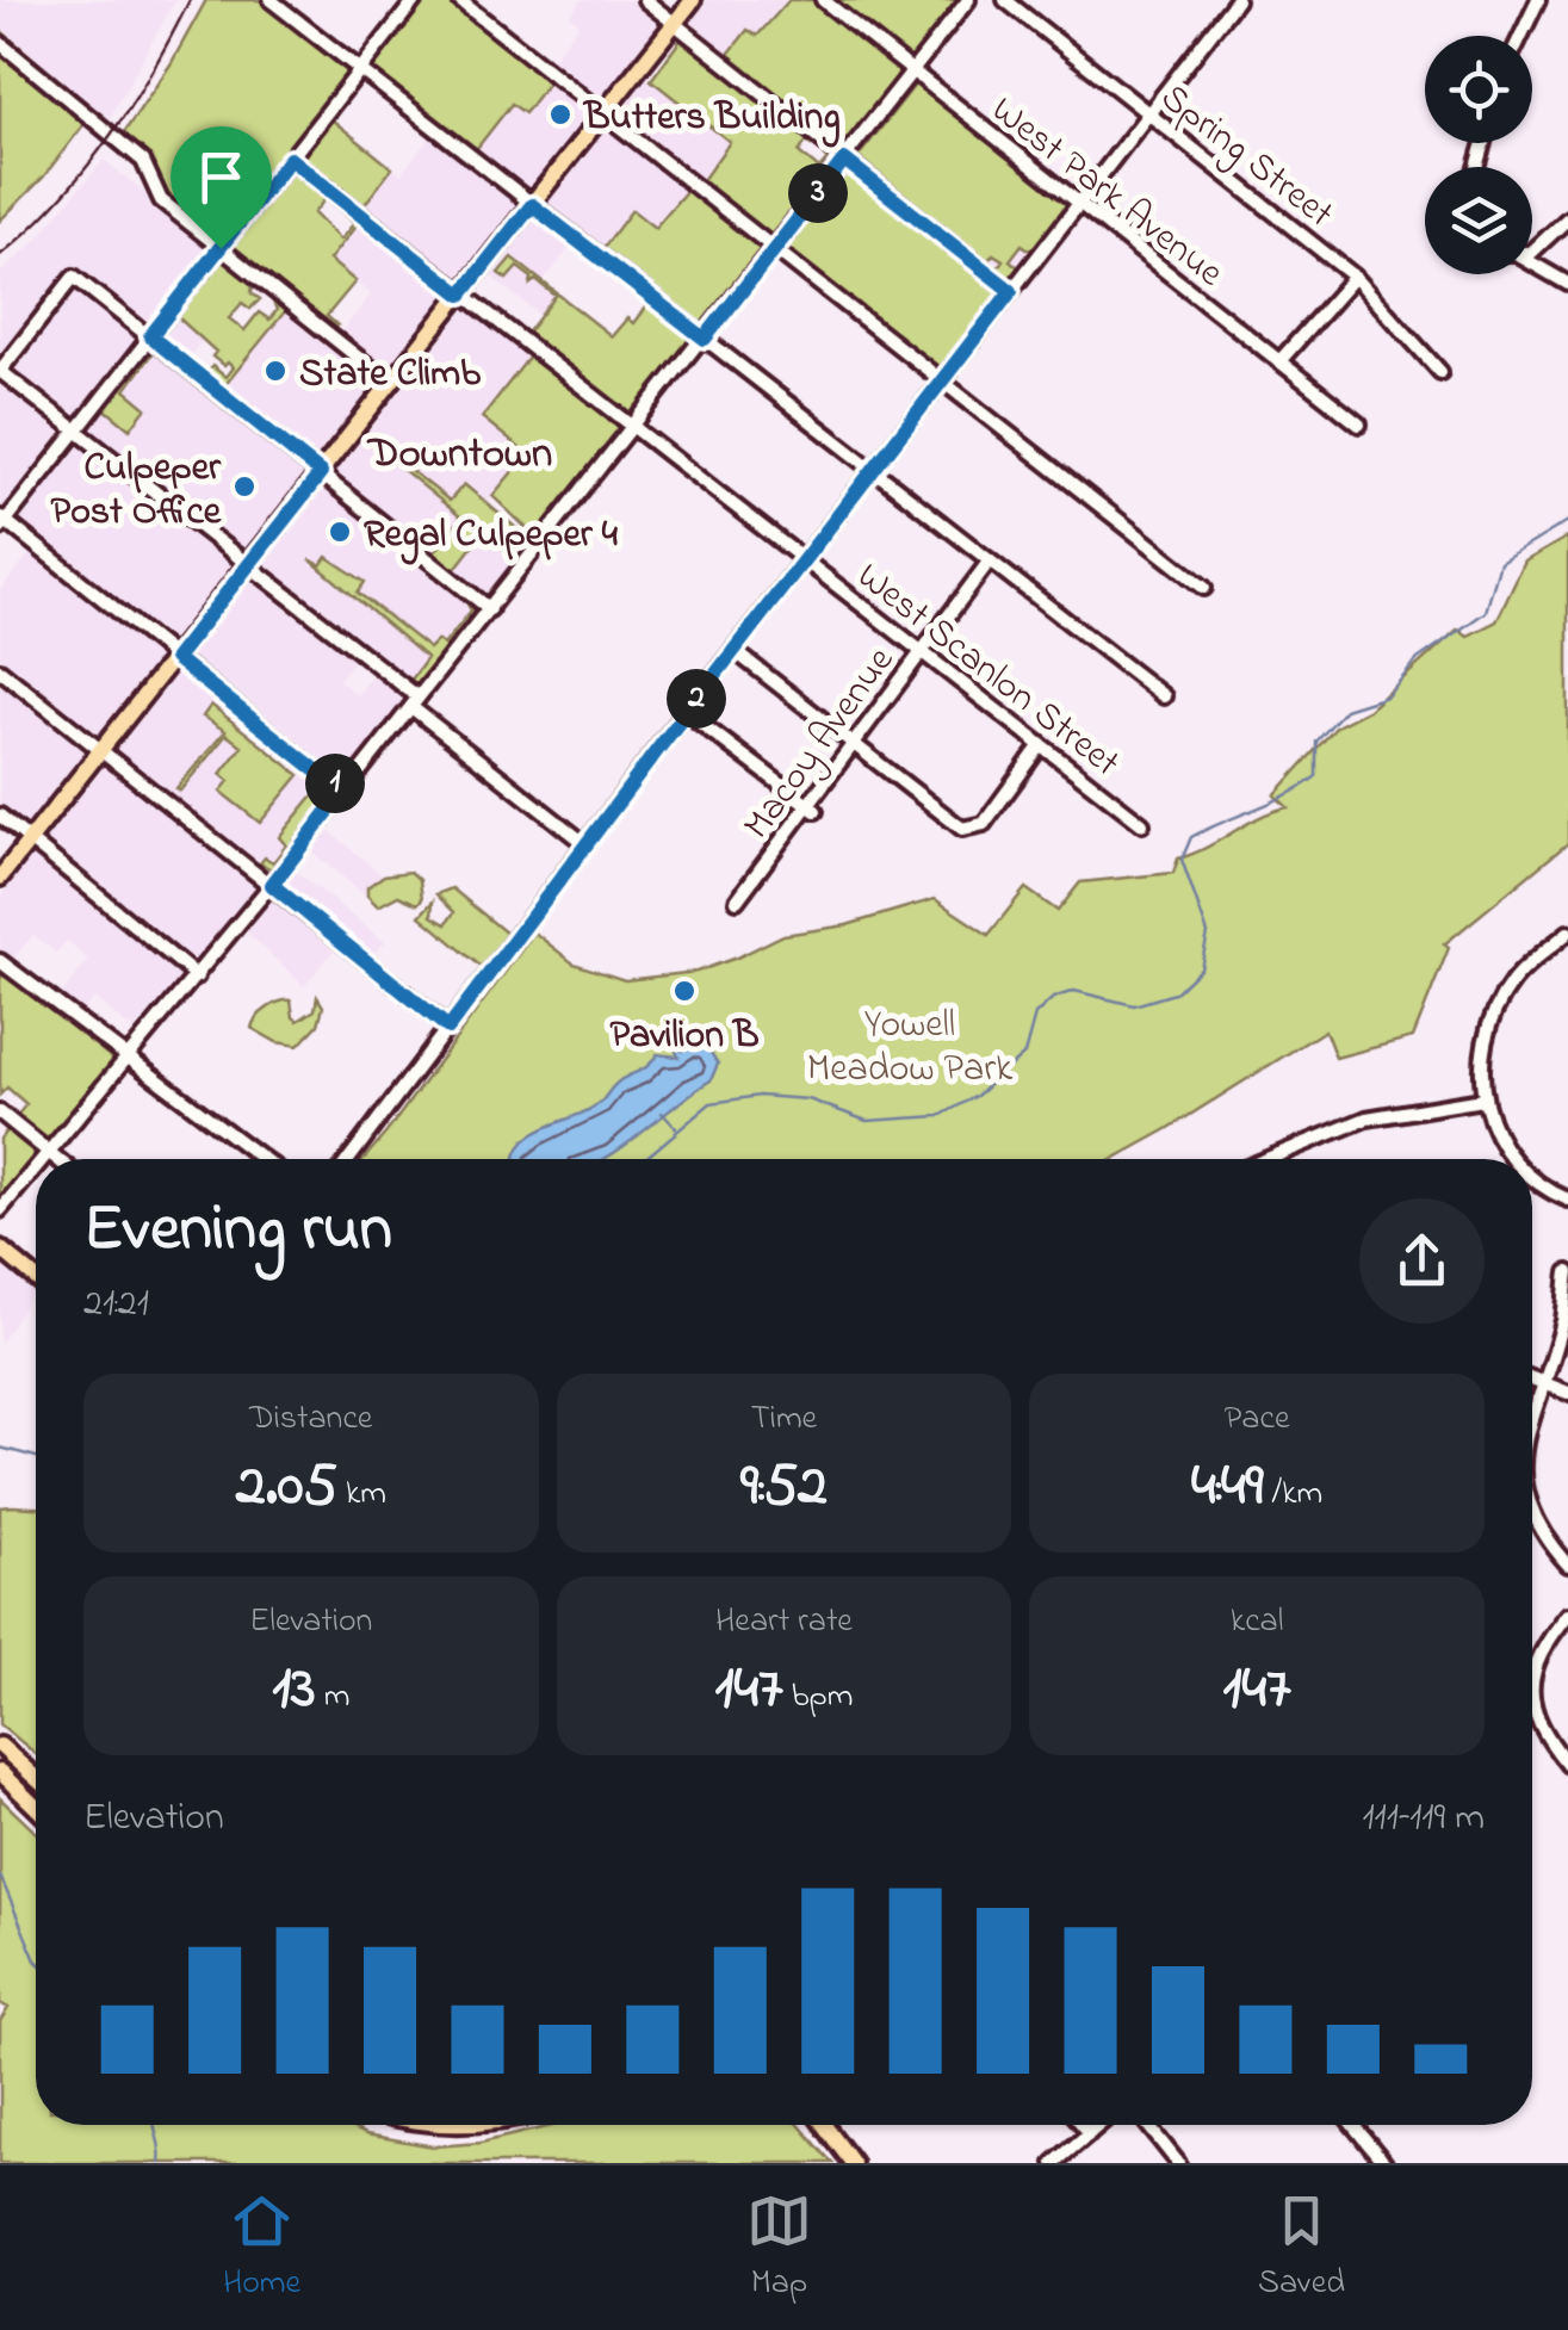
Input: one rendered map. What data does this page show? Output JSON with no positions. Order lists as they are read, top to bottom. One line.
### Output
{"streets":{"street":["Spring Street","West Park Avenue","West Scanlon Street","Macoy Avenue"]},"crossings":[["West Scanlon Street","Macoy Avenue"]],"districts":["Downtown"],"parks":["Yowell Meadow Park"],"places":["Butters Building","State Climb","Culpeper Post Office","Regal Culpeper 4","Pavilion B"],"page":{"pins":["3","2","1"],"heading":["Evening run","21:21"],"stats":[["Distance","2.05 km"],["Time","9:52"],["Pace","4:49 /km"],["Elevation","13 m"],["Heart rate","147 bpm"],["kcal","147"]],"chart":["Elevation","111–119 m"],"tabs":["Home","Map","Saved"]}}
